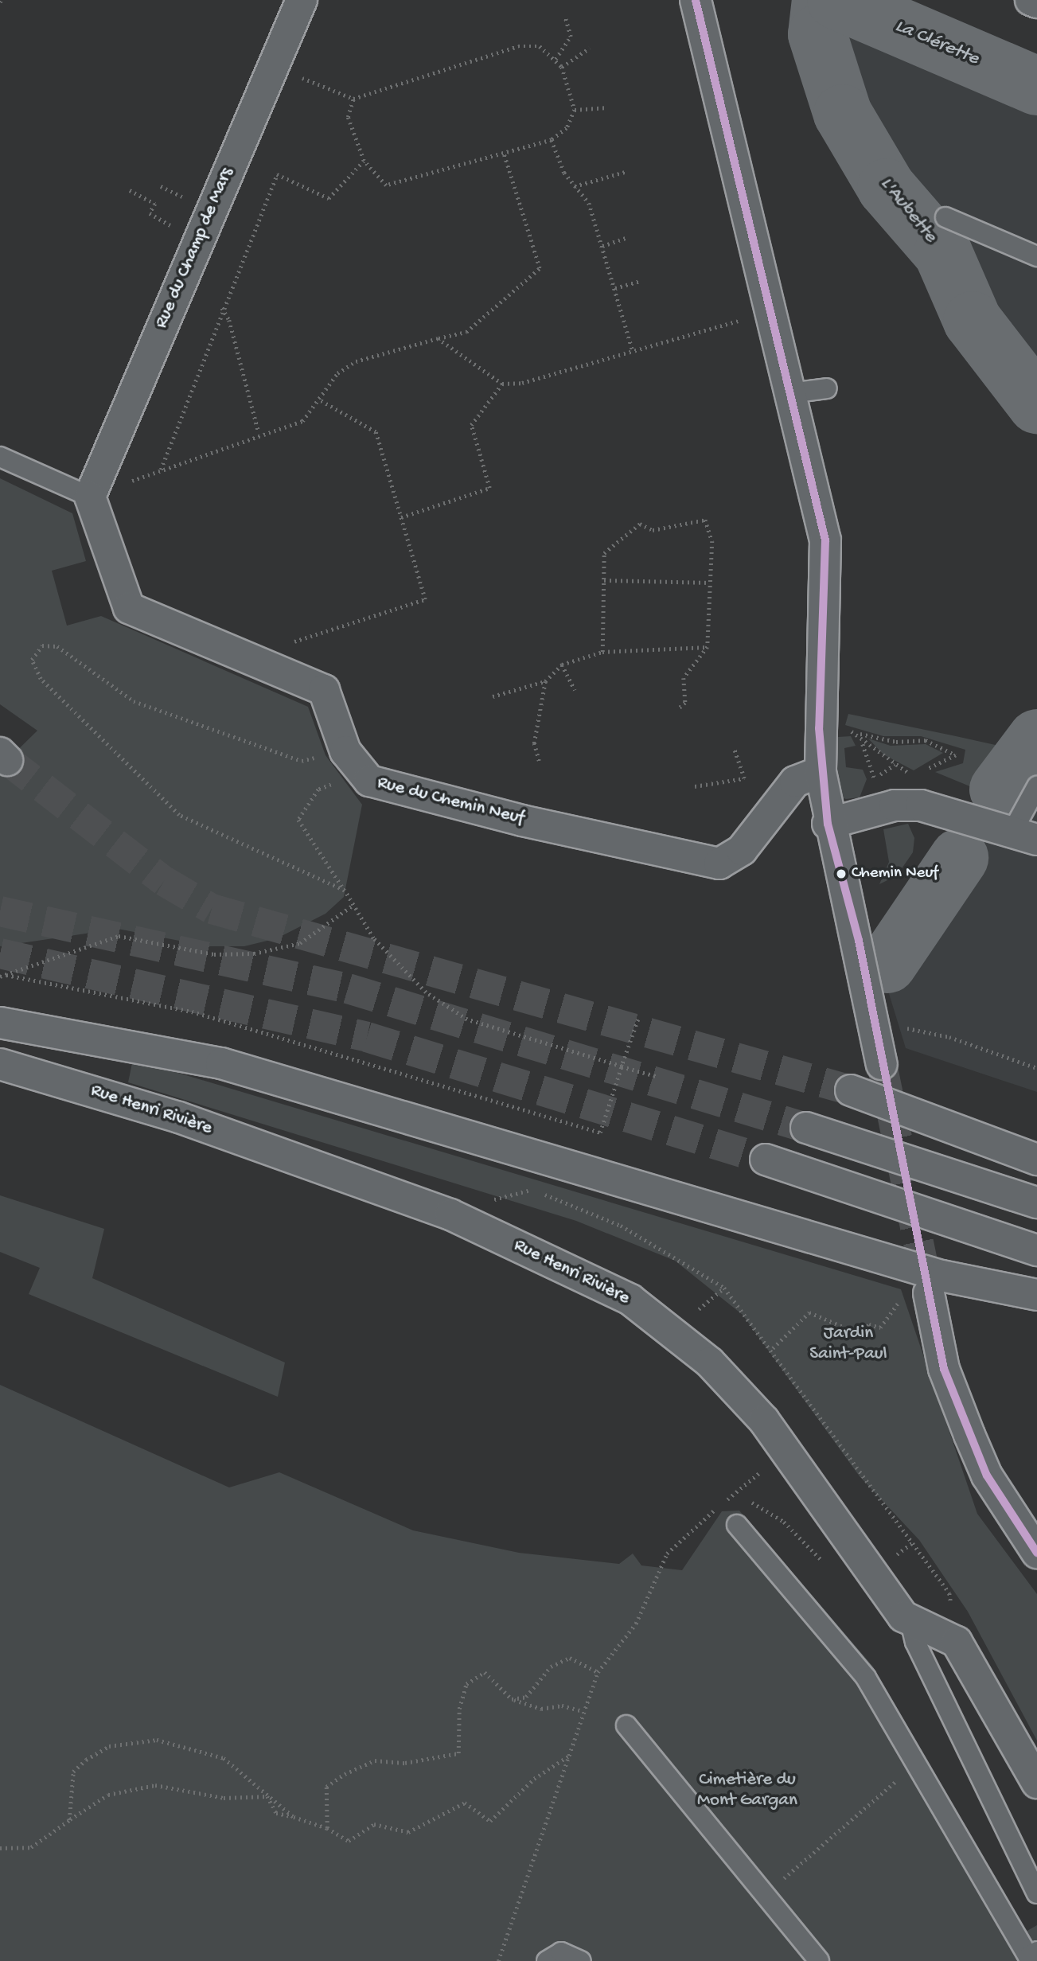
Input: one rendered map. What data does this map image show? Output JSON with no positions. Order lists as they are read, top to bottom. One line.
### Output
{"streets":{"main road":["Rue du Champ de Mars","Rue du Chemin Neuf","Rue Henri Rivière"]},"crossings":[["Rue du Champ de Mars","Rue du Chemin Neuf"]],"water":["La Clérette","L'Aubette"],"parks":["Jardin Saint-Paul","Cimetière du Mont Gargan"],"places":["Chemin Neuf"]}
